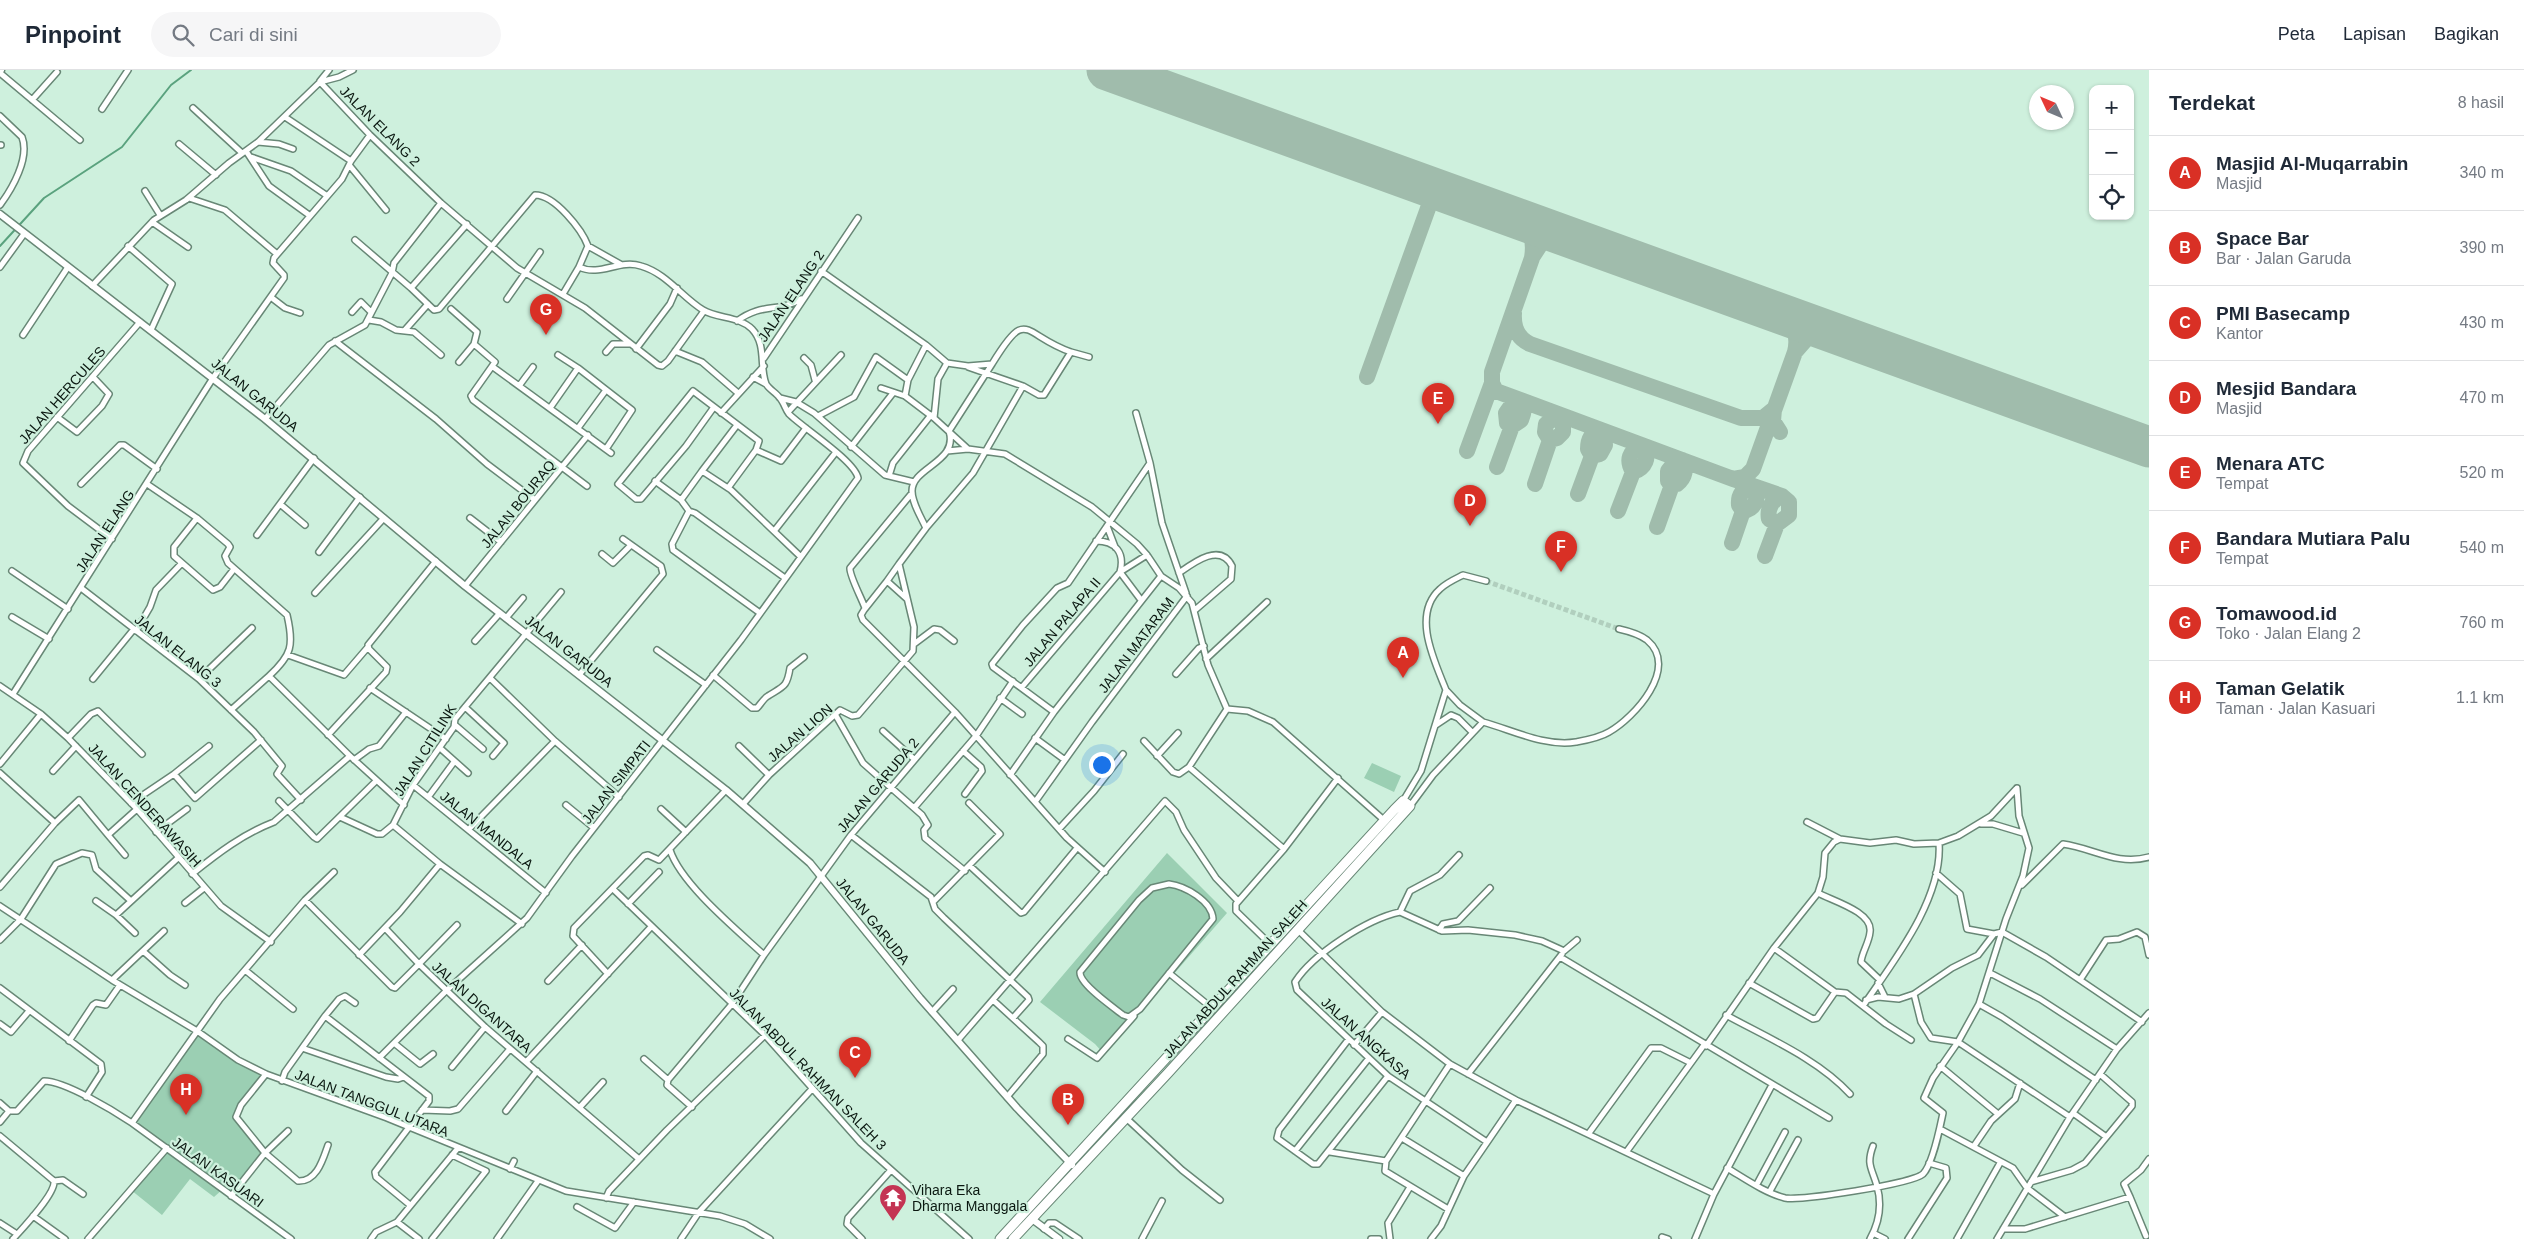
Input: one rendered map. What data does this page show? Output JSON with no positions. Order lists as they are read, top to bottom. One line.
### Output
{"streets":{"highway":["JALAN ABDUL RAHMAN SALEH"],"street":["JALAN ELANG 2","JALAN HERCULES","JALAN GARUDA","JALAN BOURAQ","JALAN ELANG","JALAN PALAPA II","JALAN MATARAM","JALAN ELANG 3","JALAN LION","JALAN CITILINK","JALAN SIMPATI","JALAN GARUDA 2","JALAN CENDERAWASIH","JALAN MANDALA","JALAN DIGANTARA","JALAN ANGKASA","JALAN ABDUL RAHMAN SALEH 3","JALAN TANGGUL UTARA","JALAN KASUARI"]},"crossings":[["JALAN ELANG 2","JALAN SIMPATI"],["JALAN HERCULES","JALAN GARUDA"],["JALAN HERCULES","JALAN ELANG"],["JALAN GARUDA","JALAN BOURAQ"],["JALAN GARUDA","JALAN ELANG"],["JALAN GARUDA","JALAN LION"],["JALAN GARUDA","JALAN CITILINK"],["JALAN GARUDA","JALAN SIMPATI"],["JALAN GARUDA","JALAN GARUDA 2"],["JALAN GARUDA","JALAN ABDUL RAHMAN SALEH"],["JALAN ELANG","JALAN ELANG 3"],["JALAN ELANG","JALAN CENDERAWASIH"],["JALAN CITILINK","JALAN MANDALA"],["JALAN SIMPATI","JALAN MANDALA"],["JALAN SIMPATI","JALAN DIGANTARA"],["JALAN GARUDA 2","JALAN ABDUL RAHMAN SALEH 3"]],"places":{"temple":["Vihara Eka Dharma Manggala"]},"north":"top left","page":{"header":"Pinpoint","search":"Cari di sini","nav":["Peta","Lapisan","Bagikan"],"heading":["Terdekat","8 hasil"],"map_buttons":["+","−"],"list":[{"mark":"A","name":"Masjid Al-Muqarrabin","note":"Masjid","value":"340 m"},{"mark":"B","name":"Space Bar","note":"Bar · Jalan Garuda","value":"390 m"},{"mark":"C","name":"PMI Basecamp","note":"Kantor","value":"430 m"},{"mark":"D","name":"Mesjid Bandara","note":"Masjid","value":"470 m"},{"mark":"E","name":"Menara ATC","note":"Tempat","value":"520 m"},{"mark":"F","name":"Bandara Mutiara Palu","note":"Tempat","value":"540 m"},{"mark":"G","name":"Tomawood.id","note":"Toko · Jalan Elang 2","value":"760 m"},{"mark":"H","name":"Taman Gelatik","note":"Taman · Jalan Kasuari","value":"1.1 km"}],"pins":["G","E","D","F","A","C","H","B"]}}
